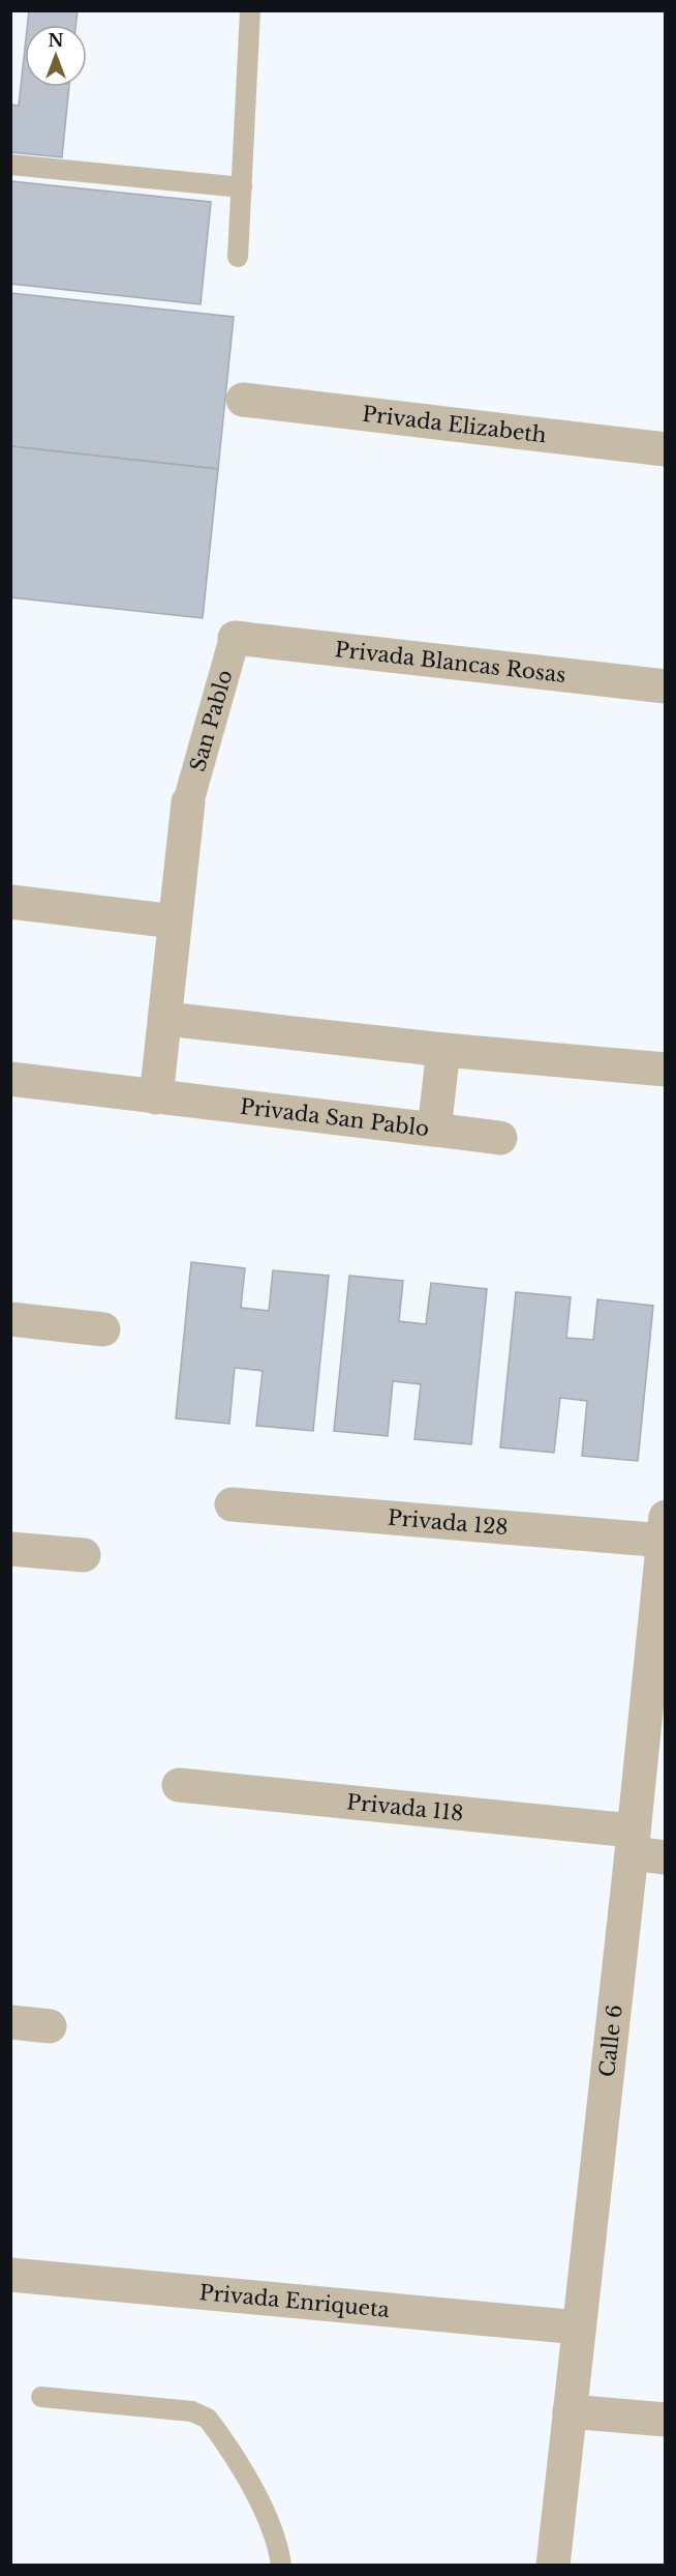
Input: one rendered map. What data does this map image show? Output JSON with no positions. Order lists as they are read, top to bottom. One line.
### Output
{"streets":{"street":["Privada Elizabeth","Privada Blancas Rosas","San Pablo","Privada San Pablo","Privada 128","Privada 118","Calle 6","Privada Enriqueta"]},"crossings":[["Privada Blancas Rosas","San Pablo"],["Privada 128","Calle 6"],["Privada 118","Calle 6"],["Calle 6","Privada Enriqueta"]],"north":"top"}
